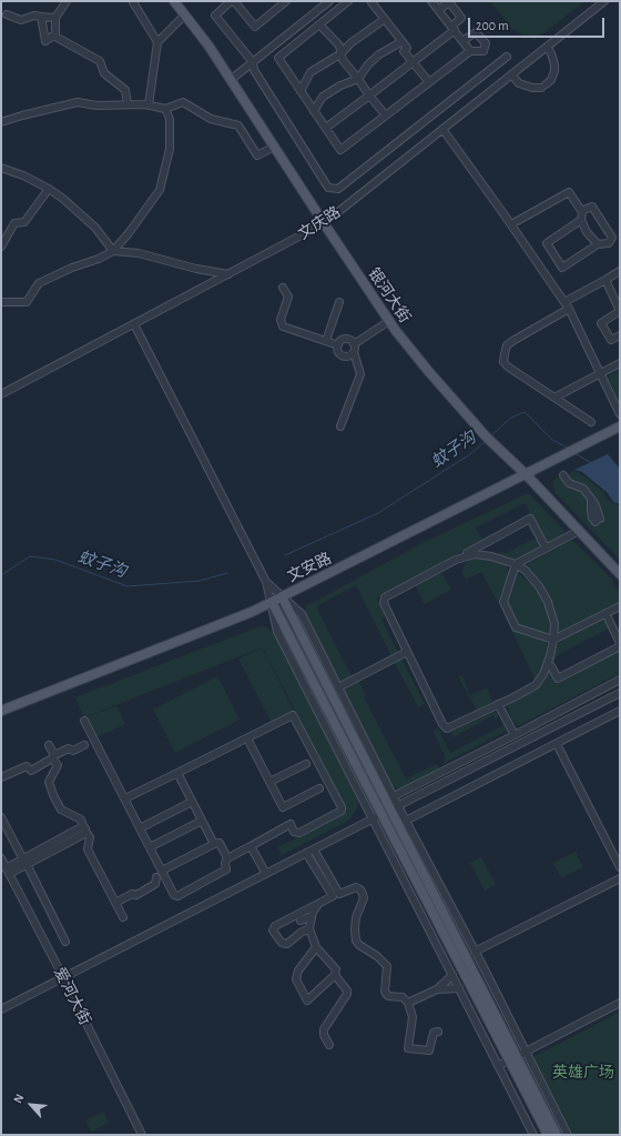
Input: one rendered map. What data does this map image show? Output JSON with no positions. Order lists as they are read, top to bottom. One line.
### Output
{"streets":{"main road":["银河大街","文安路"],"street":["文庆路","爱河大街"]},"crossings":[["文庆路","银河大街"],["银河大街","文安路"]],"water":["蚊子沟"],"parks":["英雄广场"],"scale_bar":"200 m","north":"top left"}
